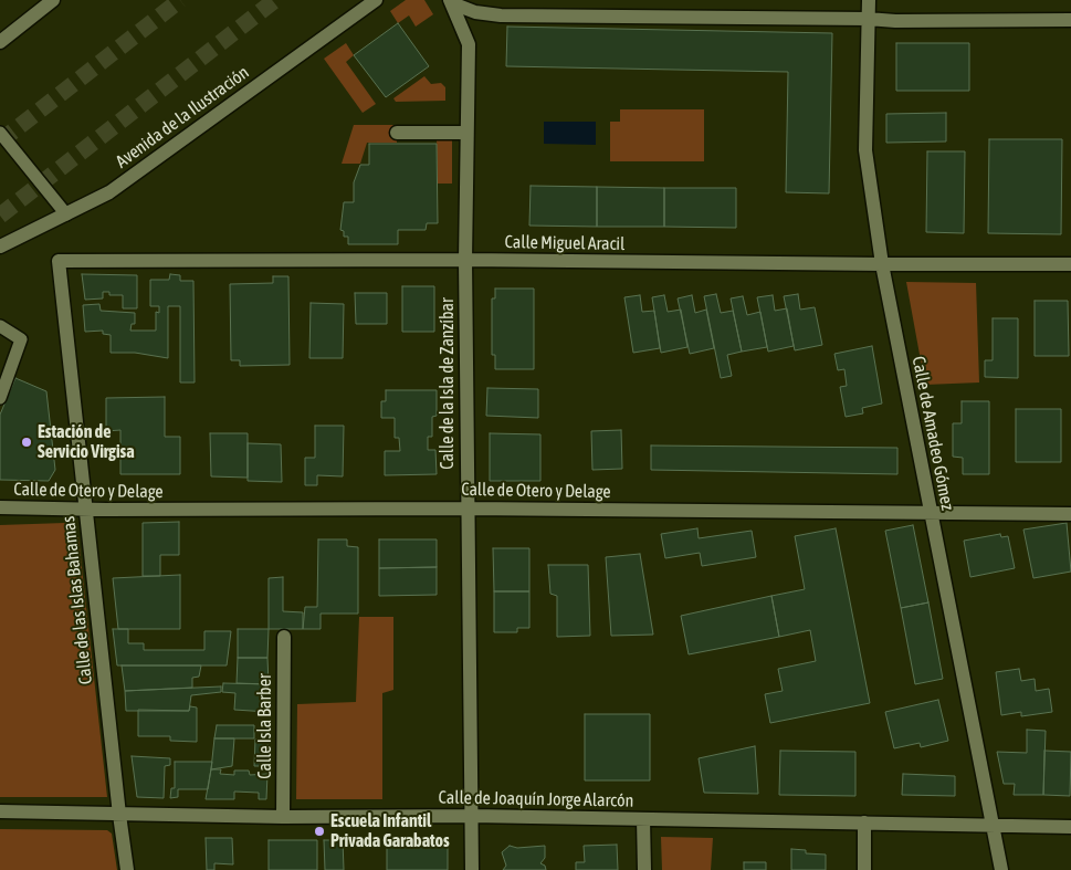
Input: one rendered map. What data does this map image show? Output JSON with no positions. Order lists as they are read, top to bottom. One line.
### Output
{"streets":{"street":["Avenida de la Ilustración","Calle Miguel Aracil","Calle de la Isla de Zanzíbar","Calle de Amadeo Gómez","Calle de Otero y Delage","Calle de las Islas Bahamas","Calle Isla Barber","Calle de Joaquín Jorge Alarcón"]},"crossings":[["Calle Miguel Aracil","Calle de la Isla de Zanzíbar"],["Calle Miguel Aracil","Calle de Amadeo Gómez"],["Calle Miguel Aracil","Calle de las Islas Bahamas"],["Calle de la Isla de Zanzíbar","Calle de Otero y Delage"],["Calle de la Isla de Zanzíbar","Calle de Joaquín Jorge Alarcón"],["Calle de Amadeo Gómez","Calle de Otero y Delage"],["Calle de Amadeo Gómez","Calle de Joaquín Jorge Alarcón"],["Calle de Otero y Delage","Calle de las Islas Bahamas"],["Calle de las Islas Bahamas","Calle de Joaquín Jorge Alarcón"],["Calle Isla Barber","Calle de Joaquín Jorge Alarcón"]],"places":["Estación de Servicio Virgisa","Escuela Infantil Privada Garabatos"]}
